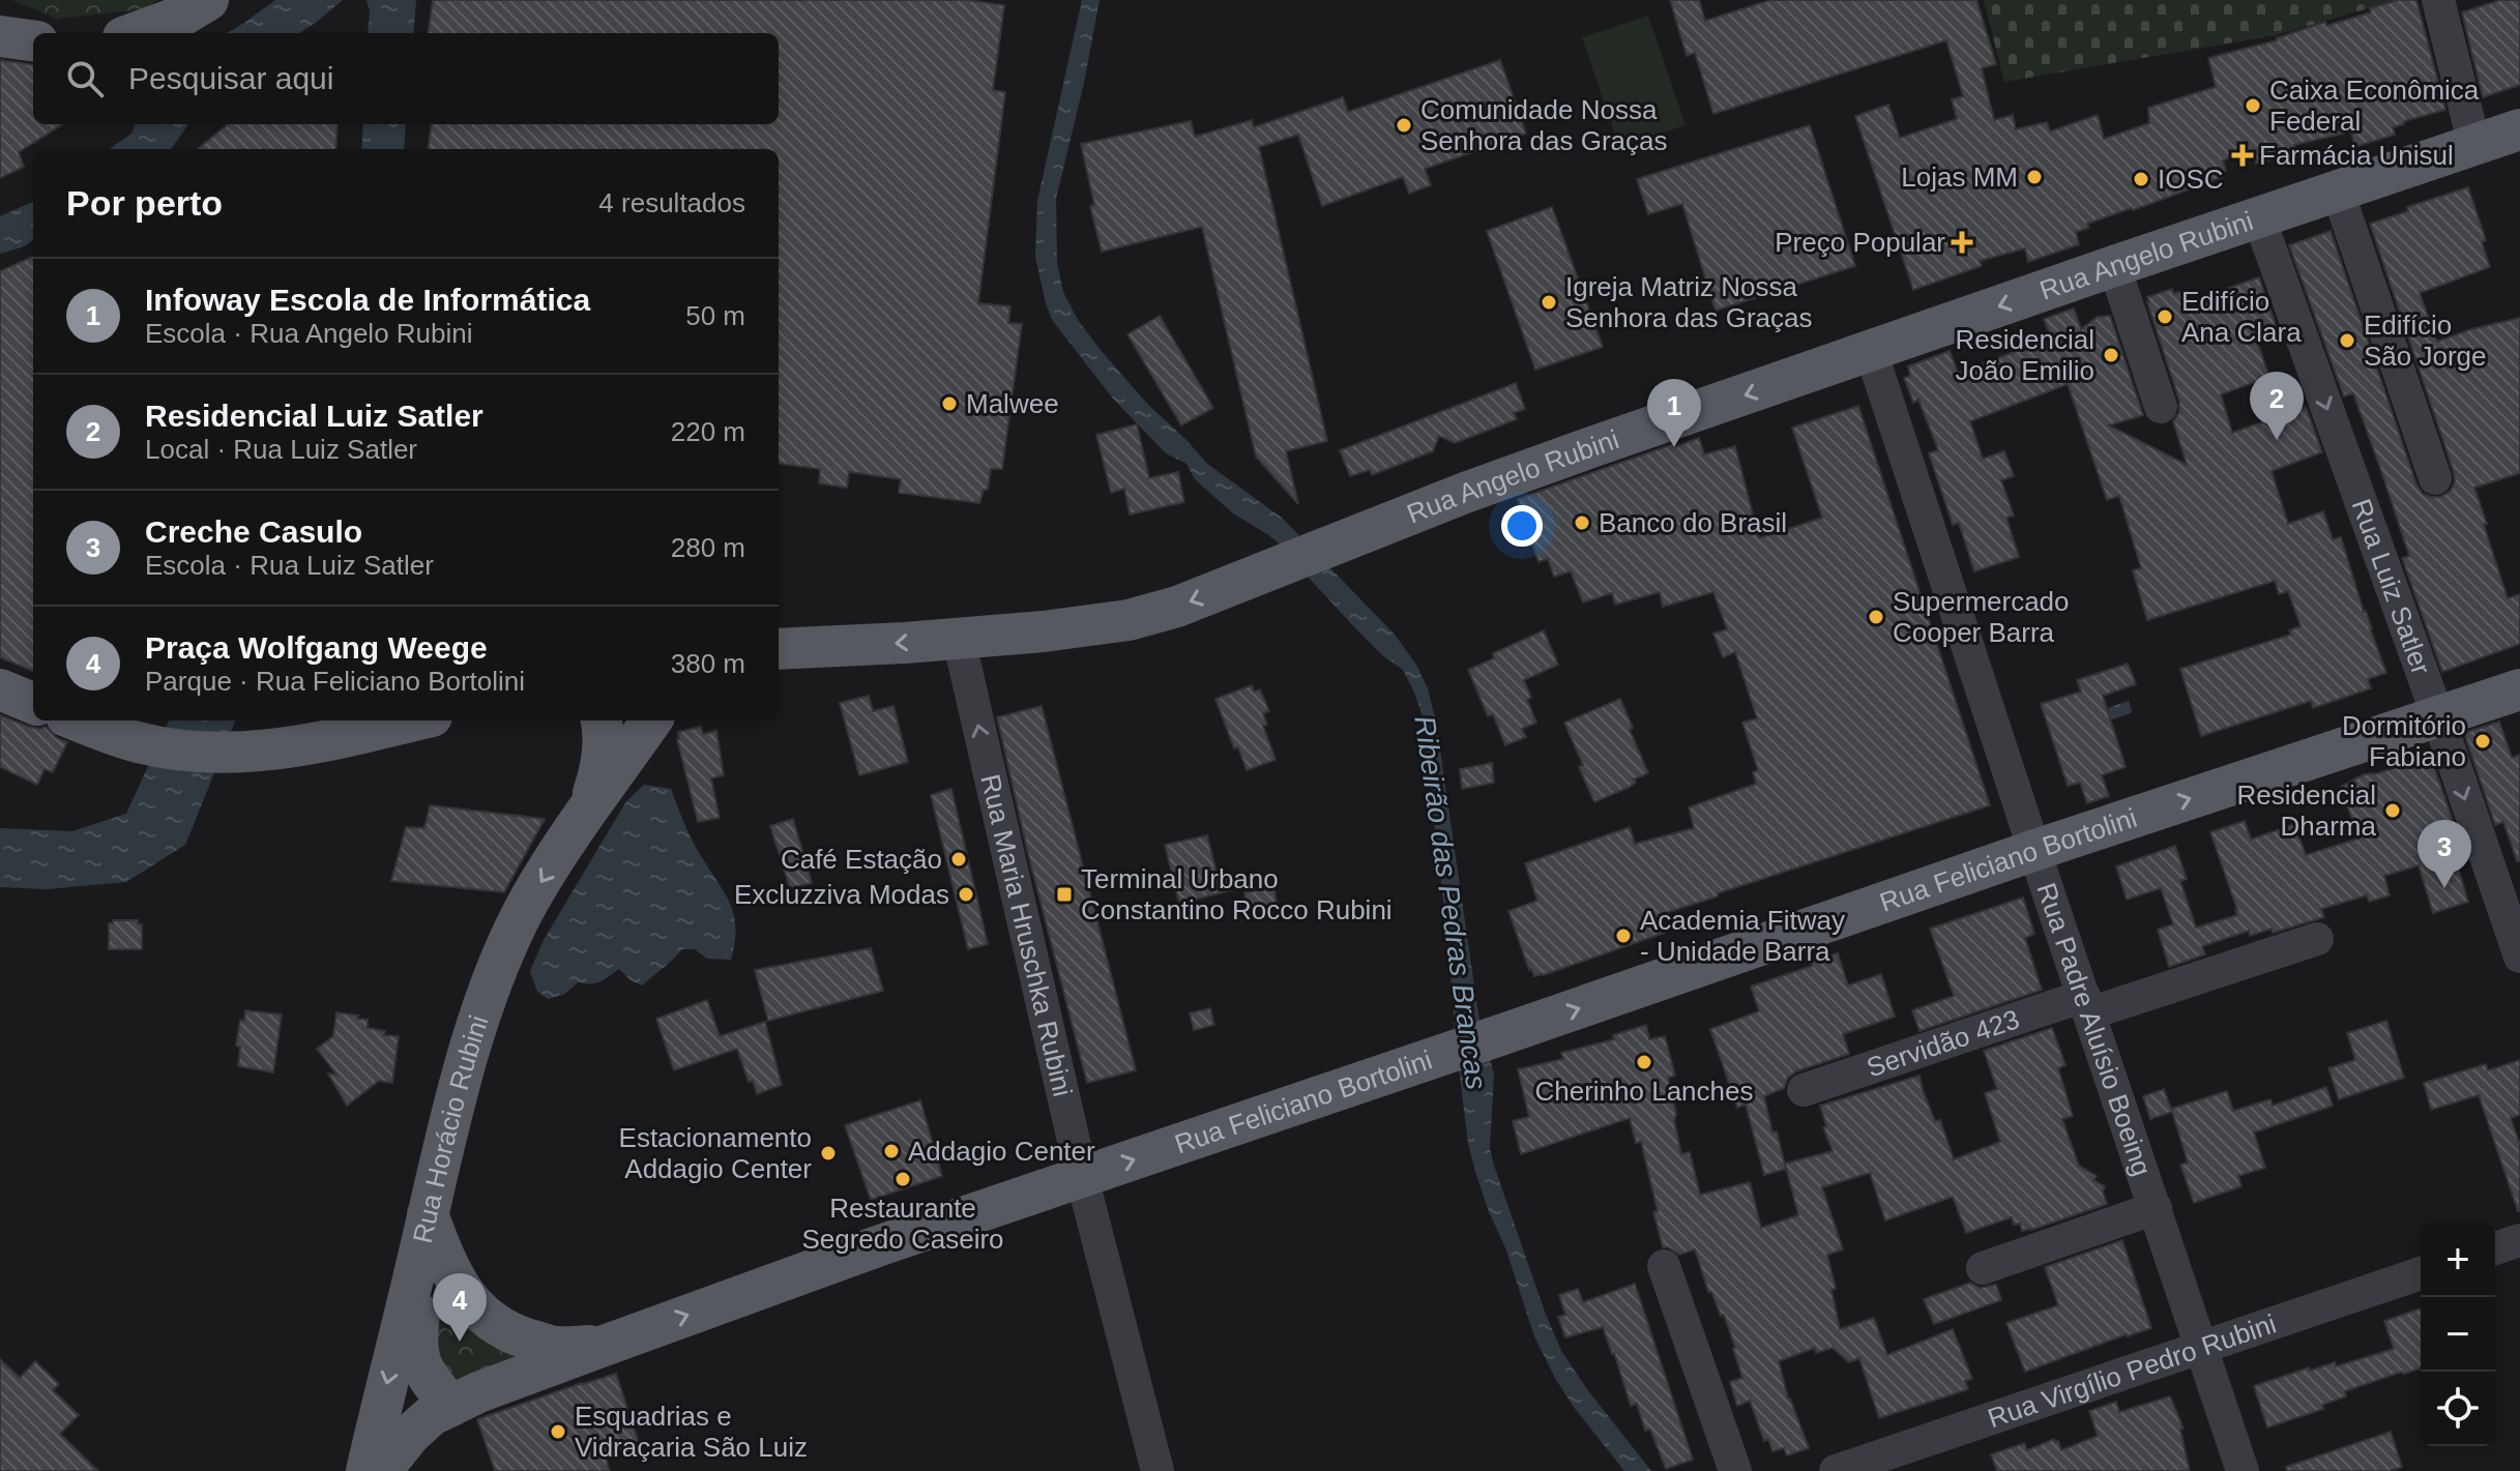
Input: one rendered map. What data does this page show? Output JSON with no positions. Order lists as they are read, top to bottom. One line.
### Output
{"streets":{"main road":["Rua Angelo Rubini","Rua Feliciano Bortolini","Rua Horácio Rubini"],"street":["Rua Luiz Satler","Rua Maria Hruschka Rubini","Rua Padre Aluísio Boeing","Servidão 423","Rua Virgílio Pedro Rubini"]},"crossings":[["Rua Angelo Rubini","Rua Luiz Satler"],["Rua Angelo Rubini","Rua Maria Hruschka Rubini"],["Rua Angelo Rubini","Rua Padre Aluísio Boeing"],["Rua Luiz Satler","Rua Feliciano Bortolini"],["Rua Feliciano Bortolini","Rua Maria Hruschka Rubini"],["Rua Feliciano Bortolini","Rua Padre Aluísio Boeing"],["Rua Feliciano Bortolini","Rua Horácio Rubini"],["Rua Padre Aluísio Boeing","Servidão 423"],["Rua Padre Aluísio Boeing","Rua Virgílio Pedro Rubini"]],"one_way":["Rua Angelo Rubini","Rua Feliciano Bortolini","Rua Maria Hruschka Rubini","Rua Horácio Rubini"],"water":["Ribeirão das Pedras Brancas"],"places":{"other":["Caixa Econômica Federal","Comunidade Nossa Senhora das Graças","Lojas MM","IOSC","Igreja Matriz Nossa Senhora das Graças","Edifício Ana Clara","Edifício São Jorge","Residencial João Emilio","Malwee","Banco do Brasil","Supermercado Cooper Barra","Dormitório Fabiano","Residencial Dharma","Café Estação","Excluzziva Modas","Academia Fitway - Unidade Barra","Cherinho Lanches","Addagio Center","Estacionamento Addagio Center","Restaurante Segredo Caseiro","Esquadrias e Vidraçaria São Luiz"],"health":["Farmácia Unisul","Preço Popular"],"transit":["Terminal Urbano Constantino Rocco Rubini"]},"page":{"search":"Pesquisar aqui","heading":["Por perto","4 resultados"],"list":[{"mark":"1","name":"Infoway Escola de Informática","note":"Escola · Rua Angelo Rubini","value":"50 m"},{"mark":"2","name":"Residencial Luiz Satler","note":"Local · Rua Luiz Satler","value":"220 m"},{"mark":"3","name":"Creche Casulo","note":"Escola · Rua Luiz Satler","value":"280 m"},{"mark":"4","name":"Praça Wolfgang Weege","note":"Parque · Rua Feliciano Bortolini","value":"380 m"}],"pins":["2","1","3","4"],"map_buttons":["+","−"]}}
